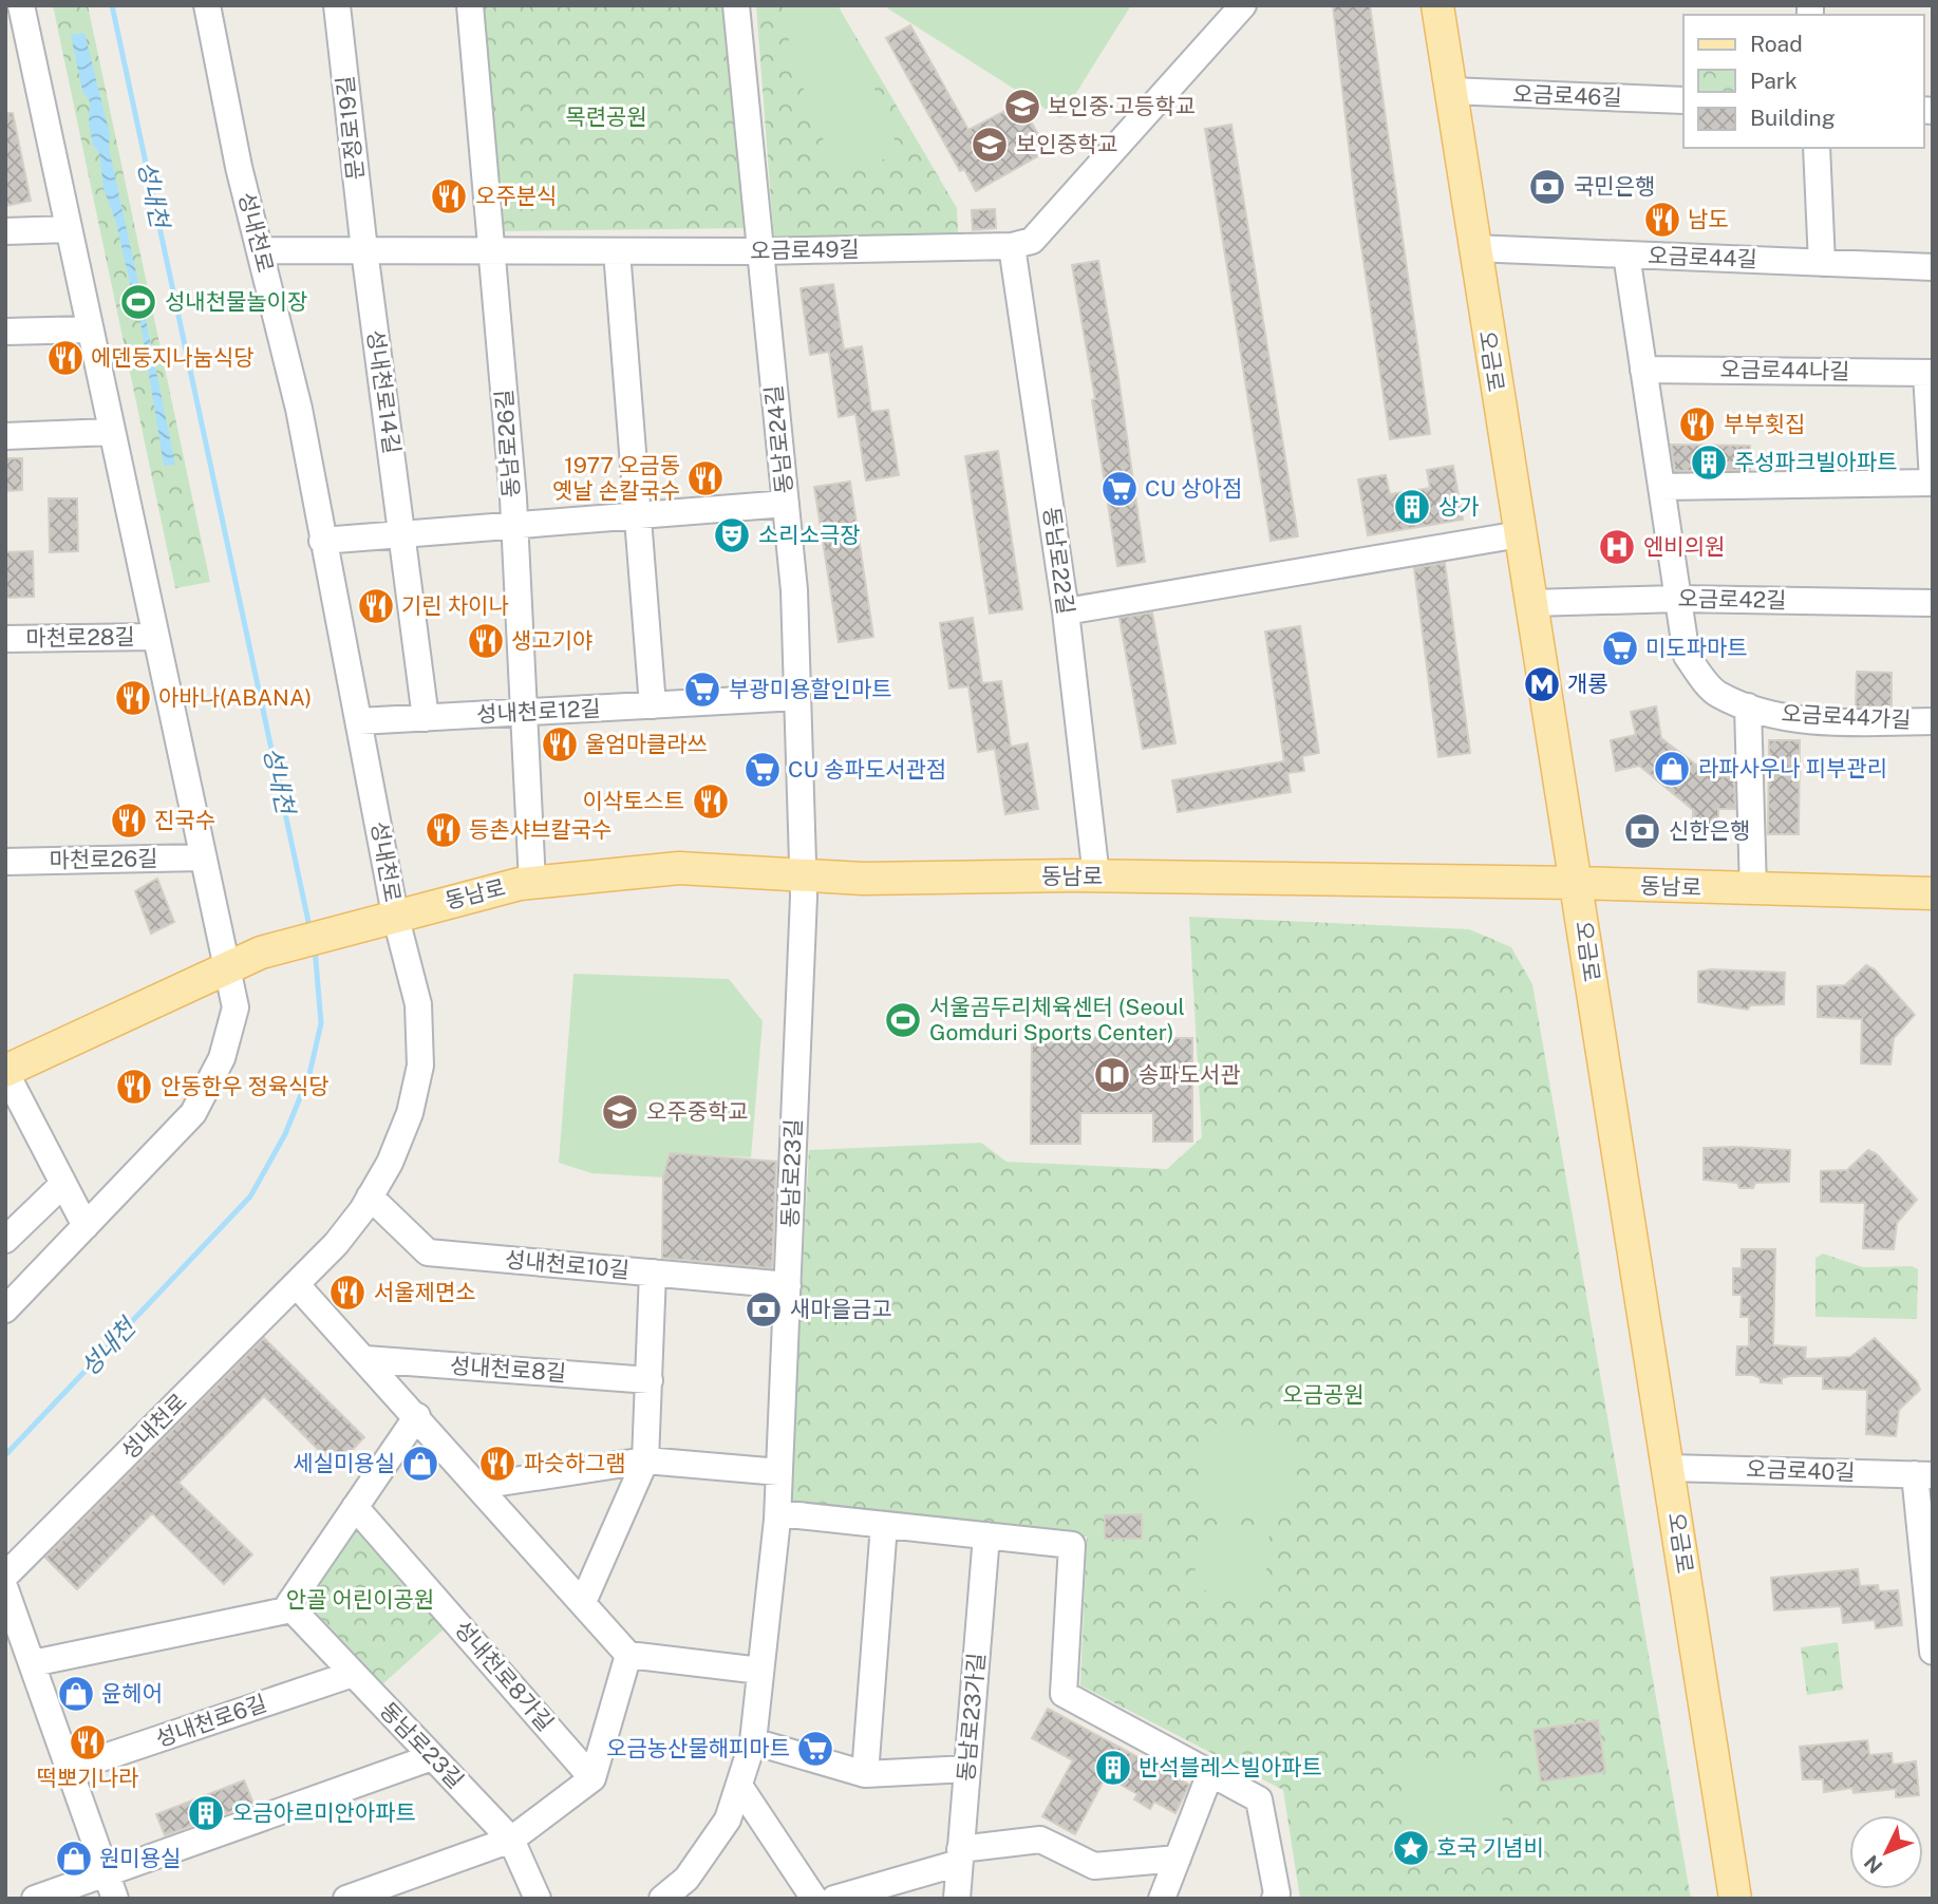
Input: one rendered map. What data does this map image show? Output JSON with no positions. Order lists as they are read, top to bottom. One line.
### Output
{"streets":{"main road":["오금로","동남로"],"street":["오금로46길","문정로19길","성내천로","오금로49길","오금로44길","오금로44나길","성내천로14길","동남로24길","동남로26길","동남로22길","오금로42길","마천로28길","성내천로12길","오금로44가길","마천로26길","동남로23길","성내천로10길","성내천로8길","오금로40길","성내천로8가길","동남로23가길","성내천로6길"]},"crossings":[["오금로46길","오금로"],["문정로19길","오금로49길"],["문정로19길","성내천로14길"],["성내천로","오금로49길"],["성내천로","성내천로12길"],["성내천로","동남로"],["성내천로","성내천로10길"],["오금로49길","성내천로14길"],["오금로49길","동남로24길"],["오금로49길","동남로26길"],["오금로49길","동남로22길"],["오금로44길","오금로"],["오금로44길","오금로44가길"],["오금로","오금로42길"],["오금로","동남로"],["오금로","오금로40길"],["오금로44나길","오금로44가길"],["동남로24길","성내천로12길"],["동남로24길","동남로"],["동남로24길","동남로23길"],["동남로26길","성내천로12길"],["동남로26길","동남로"],["동남로22길","동남로"],["오금로42길","오금로44가길"],["동남로","동남로23길"],["동남로23길","성내천로10길"],["동남로23길","성내천로6길"]],"water":["성내천"],"parks":["목련공원","오금공원","안골 어린이공원"],"places":{"school or university":["보인중·고등학교","보인중학교","오주중학교"],"bank":["국민은행","신한은행","새마을금고"],"restaurant":["오주분식","남도","에덴둥지나눔식당","부부횟집","1977 오금동 옛날 손칼국수","기린 차이나","생고기야","아바나(ABANA)","울엄마클라쓰","이삭토스트","진국수","등촌샤브칼국수","안동한우 정육식당","서울제면소","파슷하그램","떡뽀기나라"],"sports":["성내천물놀이장","서울곰두리체육센터 (Seoul Gomduri Sports Center)"],"building":["주성파크빌아파트","상가","반석블레스빌아파트","오금아르미안아파트"],"supermarket":["CU 상아점","미도파마트","부광미용할인마트","CU 송파도서관점","오금농산물해피마트"],"theatre":["소리소극장"],"hospital":["엔비의원"],"metro station":["개롱"],"shop":["라파사우나 피부관리","세실미용실","윤헤어","원미용실"],"library":["송파도서관"],"place":["호국 기념비"]},"legend":["Road","Park","Building"],"north":"bottom left"}
